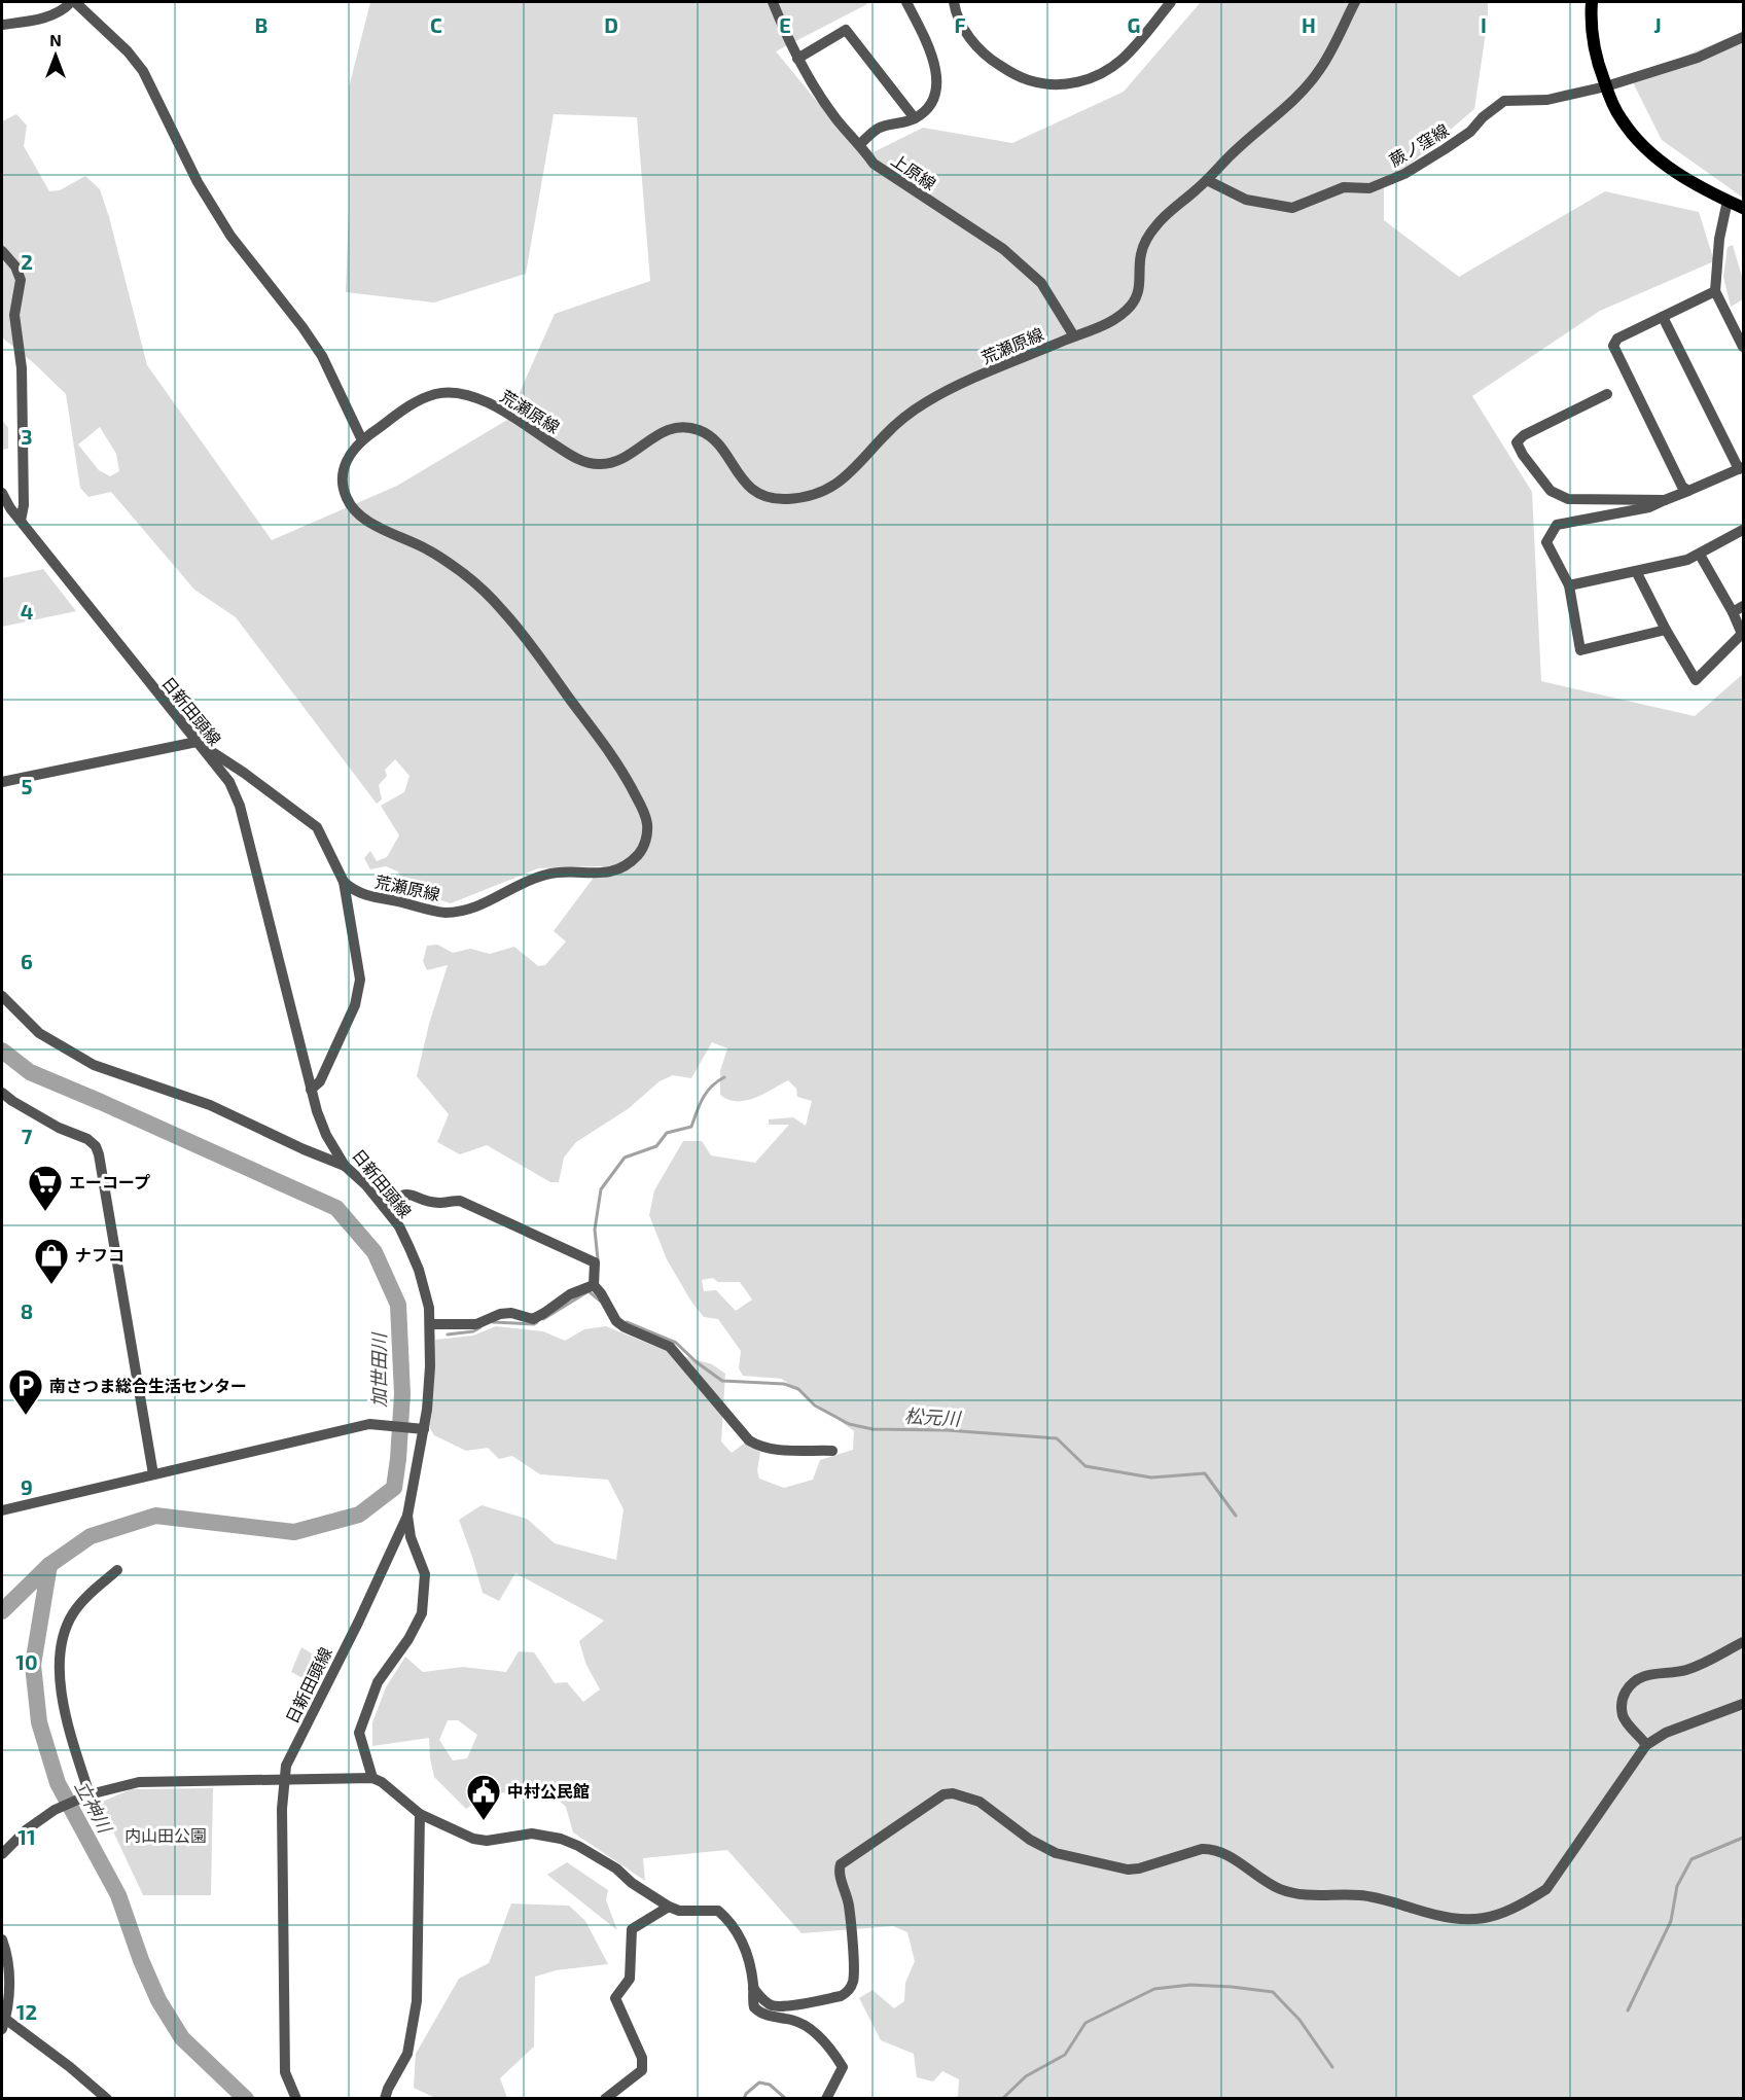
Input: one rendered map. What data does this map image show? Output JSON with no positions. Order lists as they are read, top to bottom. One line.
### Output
{"streets":{"street":["蕨ノ窪線","上原線","荒瀬原線","日新田頭線"]},"crossings":[["蕨ノ窪線","荒瀬原線"],["上原線","荒瀬原線"]],"water":["加世田川","松元川","立神川"],"parks":["内山田公園"],"places":{"supermarket":["エーコープ"],"shop":["ナフコ"],"parking":["南さつま総合生活センター"],"public building":["中村公民館"]},"north":"top","grid":{"columns":["B","C","D","E","F","G","H","I","J"],"rows":["2","3","4","5","6","7","8","9","10","11","12"]}}
